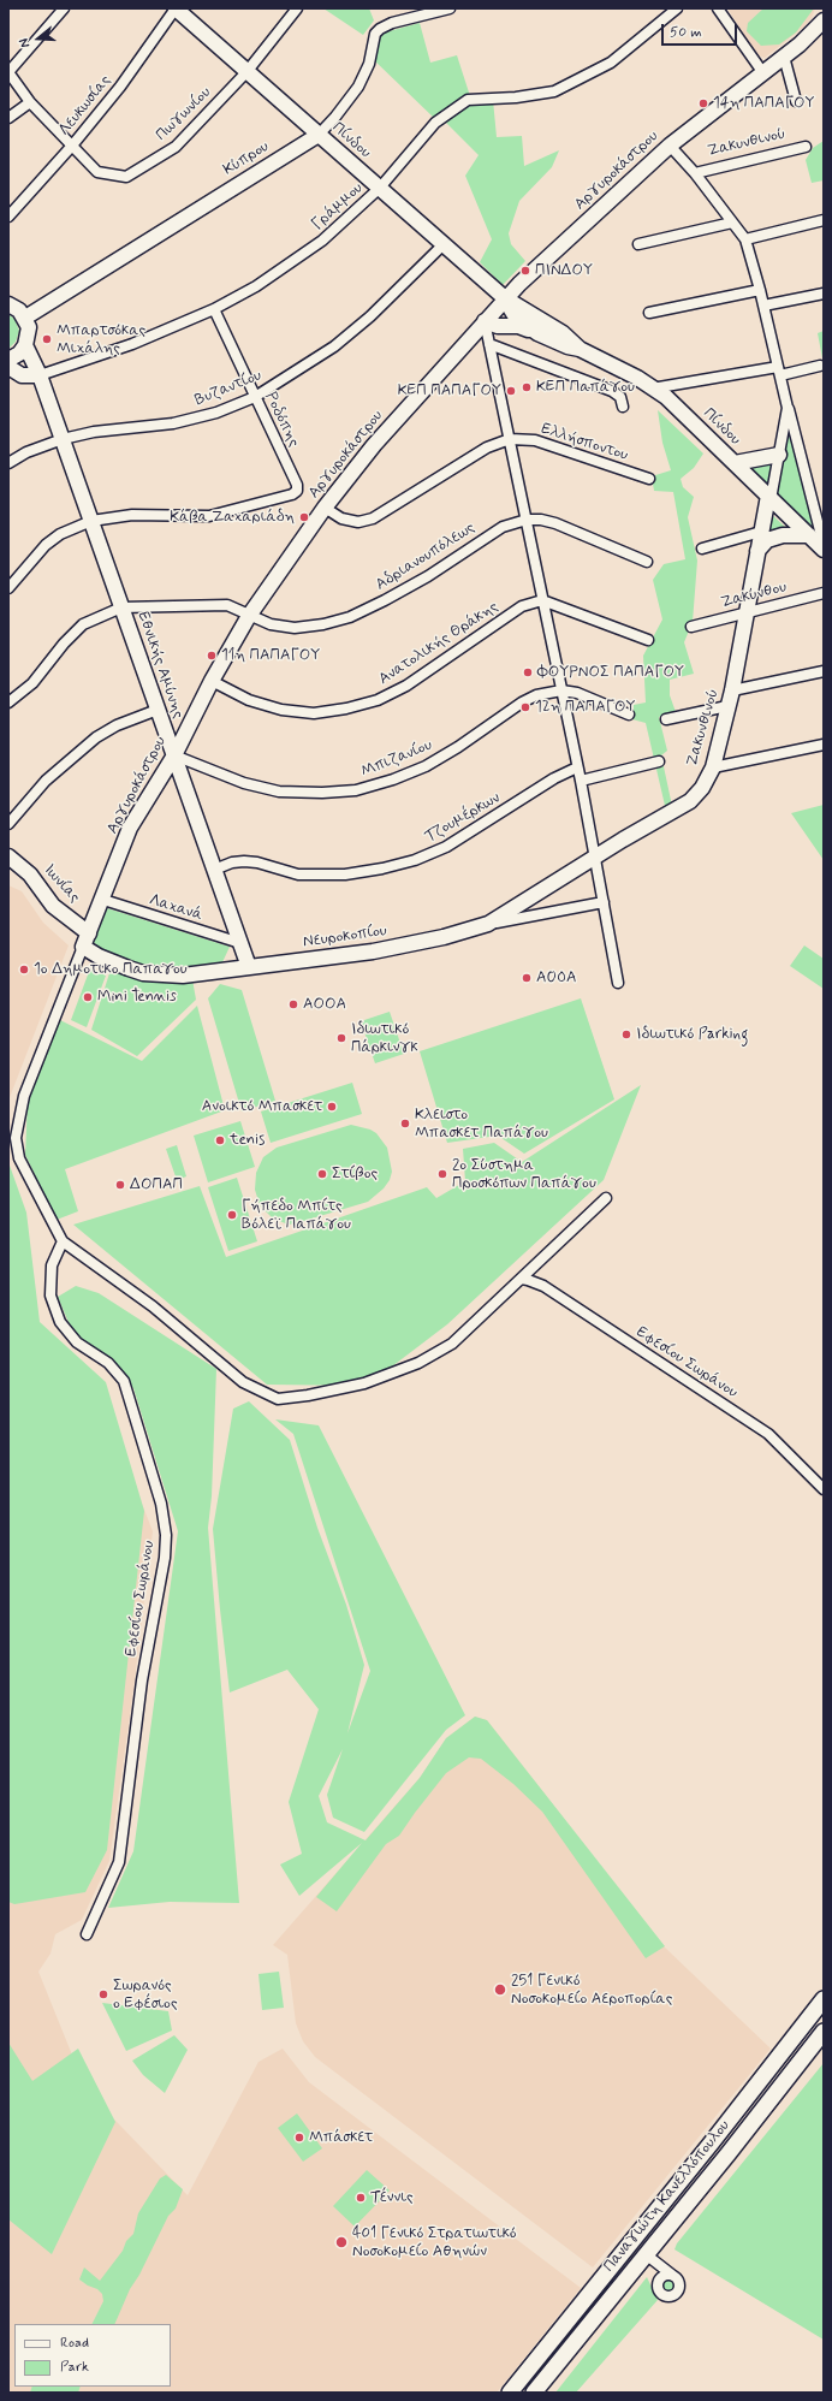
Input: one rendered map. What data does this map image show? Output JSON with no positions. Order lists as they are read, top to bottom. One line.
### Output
{"streets":{"main road":["Παναγιώτη Κανελλόπουλου"],"street":["Λευκωσίας","Πωγωνίου","Πίνδου","Ζακυνθινού","Κύπρου","Αργυροκάστρου","Γράμμου","Βυζαντίου","Ροδόπης","Ελλήσποντου","Αδριανουπόλεως","Ζακύνθου","Ανατολικής Θράκης","Εθνικής Αμύνης","Μπιζανίου","Τζουμέρκων","Ιωνίας","Λαχανά","Νευροκοπίου","Εφεσίου Σωράνου"]},"crossings":[["Λευκωσίας","Πωγωνίου"],["Λευκωσίας","Πίνδου"],["Πωγωνίου","Πίνδου"],["Πίνδου","Ζακυνθινού"],["Πίνδου","Κύπρου"],["Πίνδου","Αργυροκάστρου"],["Πίνδου","Γράμμου"],["Πίνδου","Βυζαντίου"],["Ζακυνθινού","Αργυροκάστρου"],["Ζακυνθινού","Ζακύνθου"],["Ζακυνθινού","Νευροκοπίου"],["Αργυροκάστρου","Αδριανουπόλεως"],["Αργυροκάστρου","Ανατολικής Θράκης"],["Αργυροκάστρου","Εθνικής Αμύνης"],["Αργυροκάστρου","Μπιζανίου"],["Αργυροκάστρου","Ιωνίας"],["Αργυροκάστρου","Λαχανά"],["Αργυροκάστρου","Νευροκοπίου"],["Γράμμου","Ροδόπης"],["Γράμμου","Εθνικής Αμύνης"],["Βυζαντίου","Ροδόπης"],["Βυζαντίου","Εθνικής Αμύνης"],["Ροδόπης","Εθνικής Αμύνης"],["Αδριανουπόλεως","Εθνικής Αμύνης"],["Εθνικής Αμύνης","Μπιζανίου"],["Εθνικής Αμύνης","Τζουμέρκων"],["Εθνικής Αμύνης","Λαχανά"],["Εθνικής Αμύνης","Νευροκοπίου"],["Ιωνίας","Νευροκοπίου"]],"places":["14η ΠΑΠΑΓΟΥ","ΠΙΝΔΟΥ","Μπαρτσόκας Μιχάλης","ΚΕΠ Παπάγου","ΚΕΠ ΠΑΠΑΓΟΥ","Κάβα Ζαχαριάδη","11η ΠΑΠΑΓΟΥ","ΦΟΥΡΝΟΣ ΠΑΠΑΓΟΥ","12η ΠΑΠΑΓΟΥ","1ο Δημοτικο Παπαγου","AOOA","Mini Tennis","ΑΟΟΑ","Ιδιωτικό Parking","Ιδιωτικό Πάρκινγκ","Ανοικτό Μπασκετ","Κλειστο Μπασκετ Παπάγου","tenis","Στίβος","2ο Σύστημα Προσκόπων Παπάγου","ΔΟΠΑΠ","Γήπεδο Μπίτς Βόλεϊ Παπάγου","251 Γενικό Νοσοκομείο Αεροπορίας","Σωρανός ο Εφέσιος","Μπάσκετ","Τέννις","401 Γενικό Στρατιωτικό Νοσοκομείο Αθηνών"],"legend":["Road","Park"],"scale_bar":"50 m","north":"left"}
